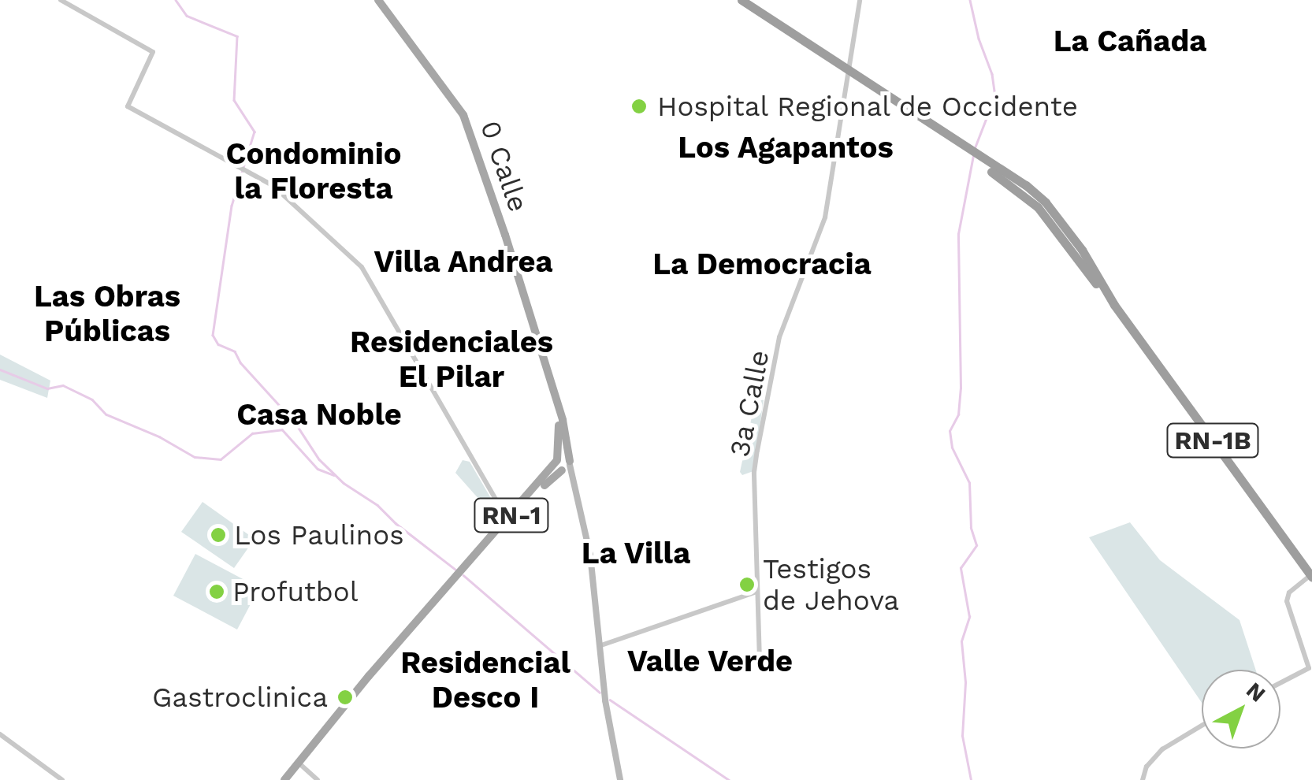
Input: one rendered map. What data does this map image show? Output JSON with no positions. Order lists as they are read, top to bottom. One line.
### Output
{"streets":{"highway":["RN-1B"],"main road":["0 Calle","RN-1"],"street":["3a Calle"]},"crossings":[["0 Calle","RN-1"],["3a Calle","RN-1B"]],"districts":["La Cañada","Los Agapantos","Condominio la Floresta","Villa Andrea","La Democracia","Las Obras Públicas","Residenciales El Pilar","Casa Noble","La Villa","Valle Verde","Residencial Desco I"],"places":["Hospital Regional de Occidente","Los Paulinos","Testigos de Jehova","Profutbol","Gastroclinica"],"north":"top right"}
